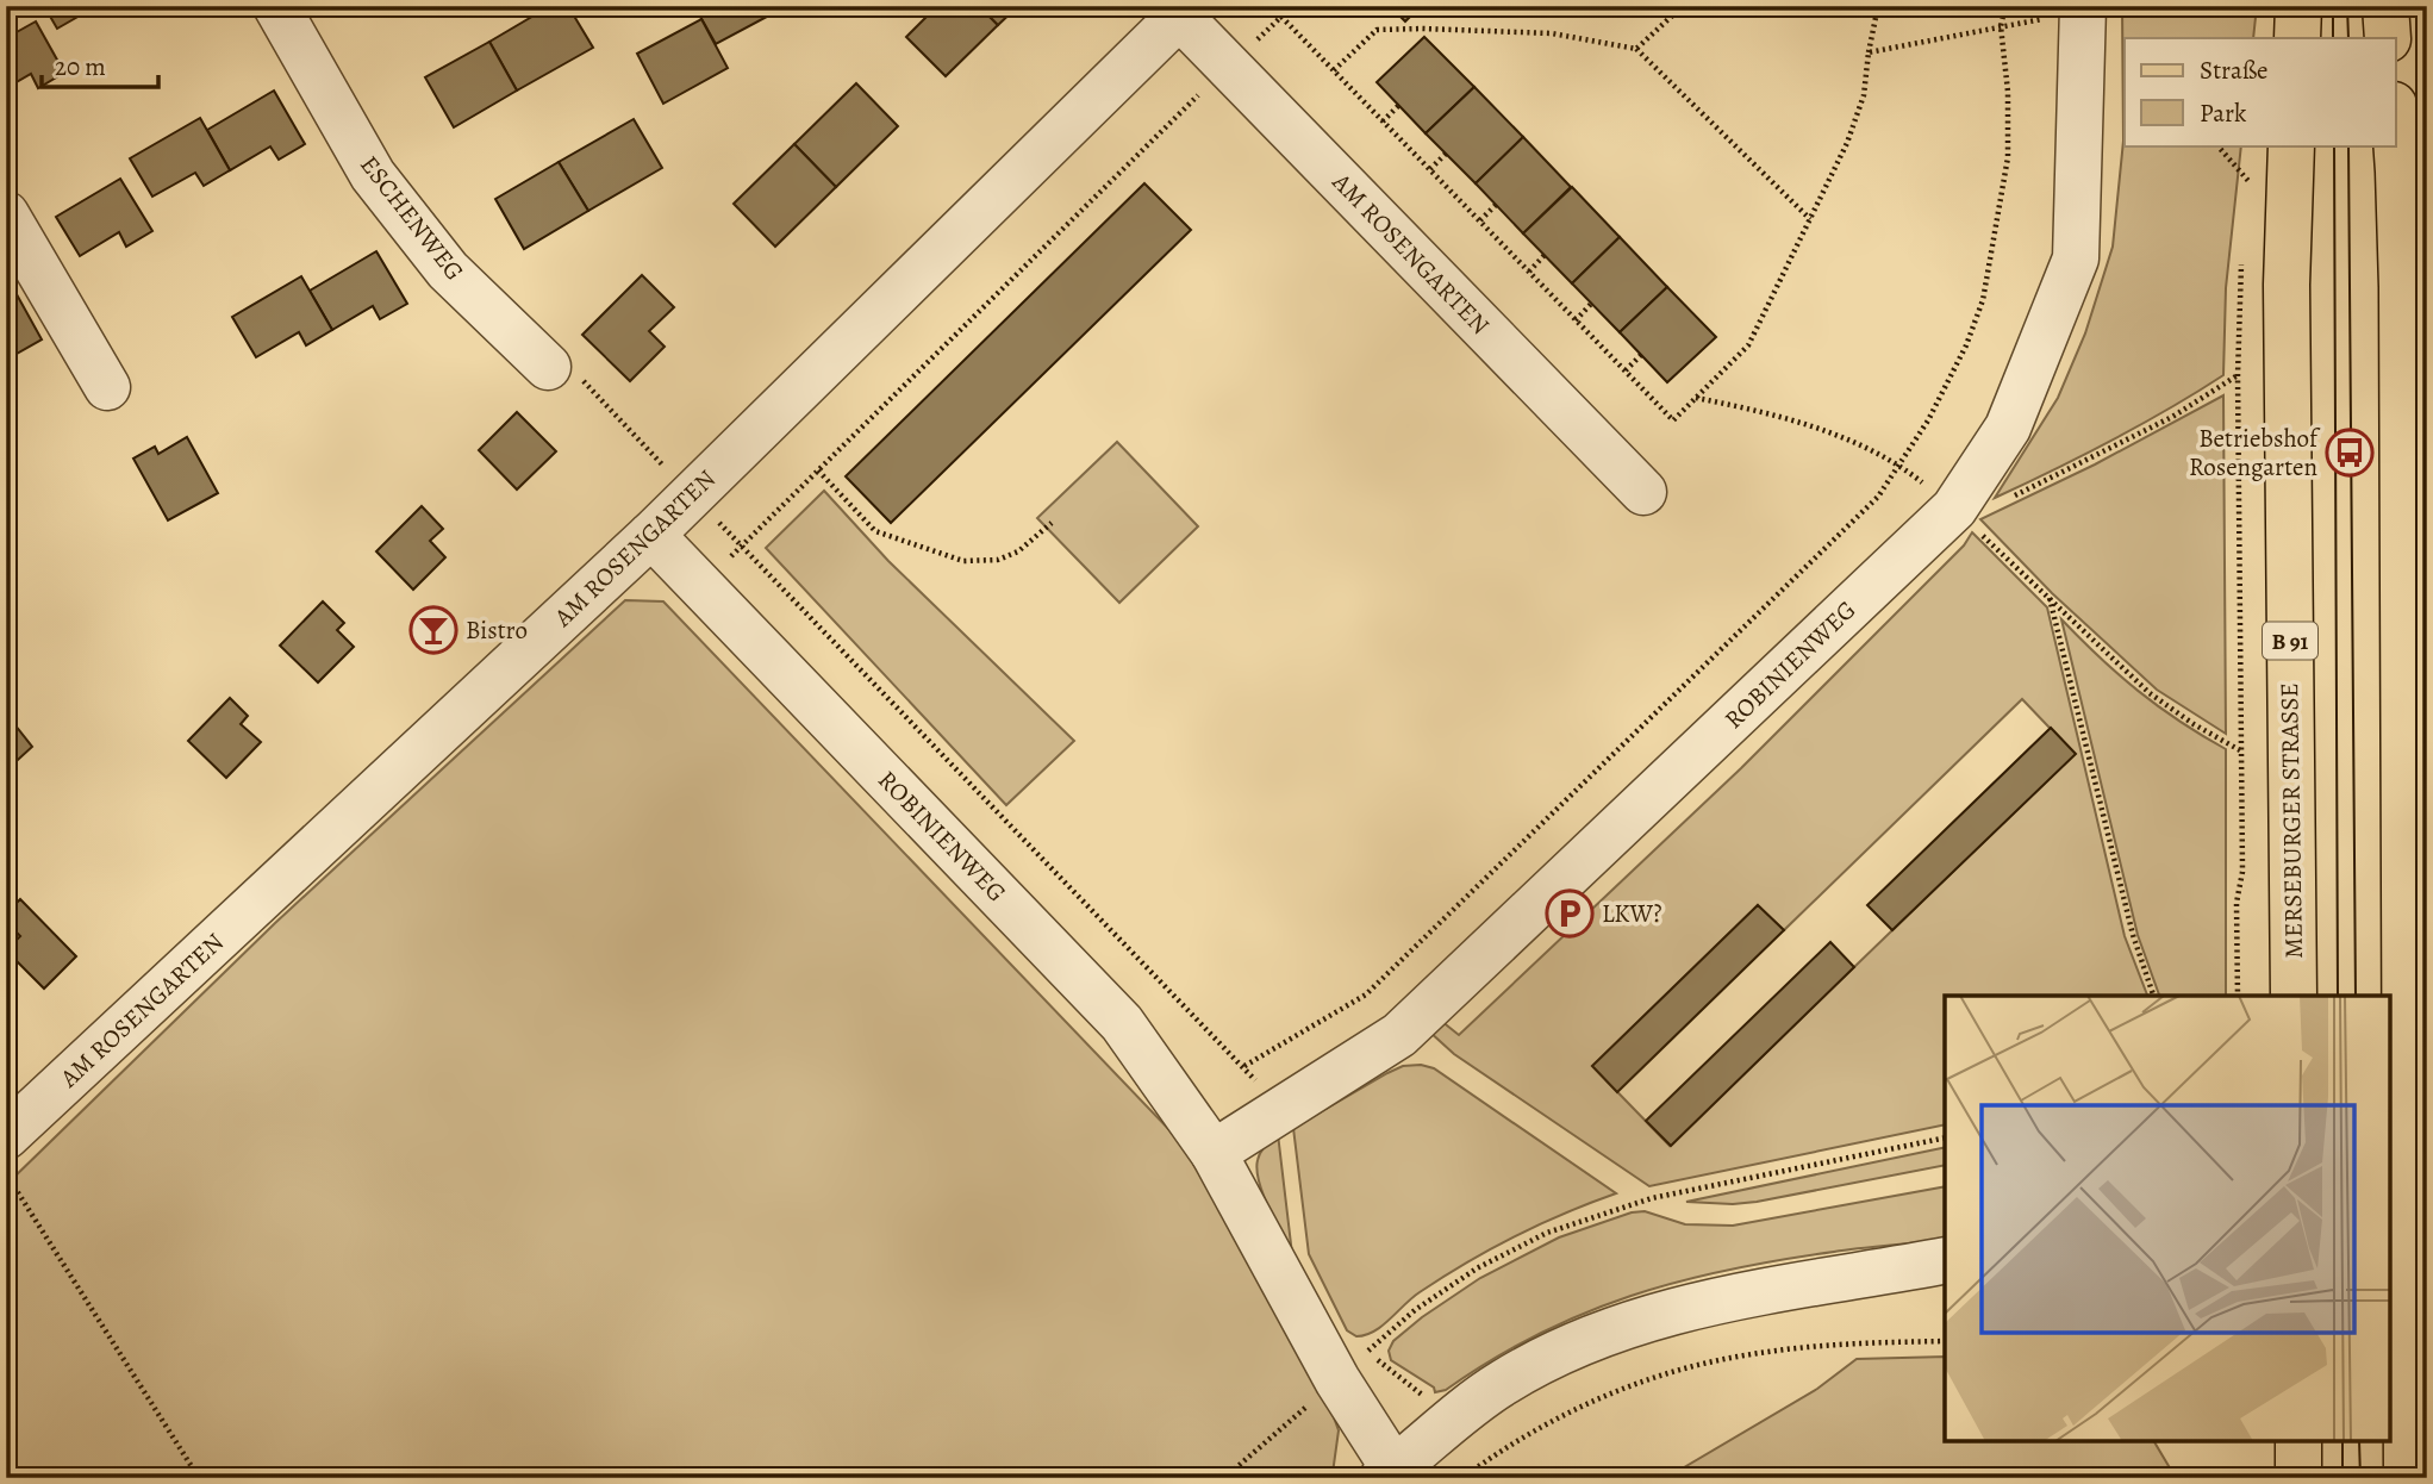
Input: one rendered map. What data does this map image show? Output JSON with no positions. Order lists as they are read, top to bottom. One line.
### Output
{"streets":{"main road":["B 91","MERSEBURGER STRASSE"],"street":["ESCHENWEG","AM ROSENGARTEN","ROBINIENWEG"]},"crossings":[["AM ROSENGARTEN","ROBINIENWEG"]],"places":{"bus stop":["Betriebshof Rosengarten"],"bar":["Bistro"],"parking":["LKW?"]},"legend":["Straße","Park"],"scale_bar":"20 m"}
